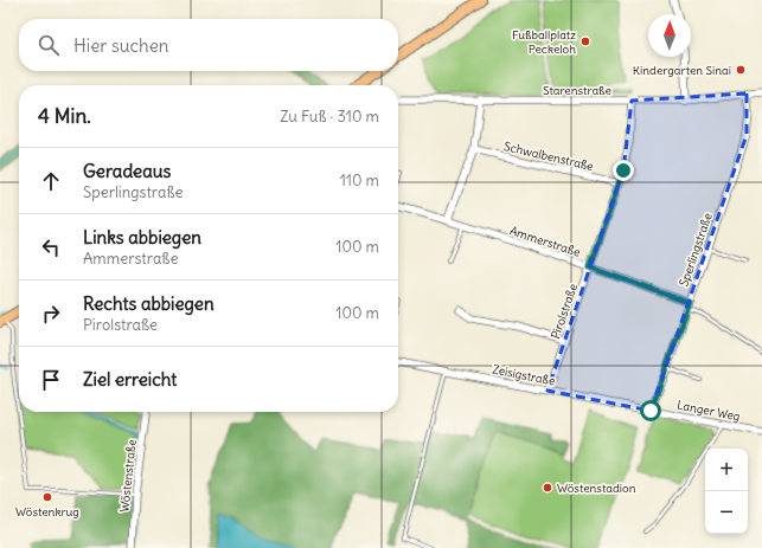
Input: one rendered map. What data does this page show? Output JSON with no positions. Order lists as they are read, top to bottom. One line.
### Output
{"streets":{"street":["Starenstraße","Schwalbenstraße","Ammerstraße","Sperlingstraße","Pirolstraße","Zeisigstraße","Langer Weg","Wöstenstraße"]},"crossings":[["Starenstraße","Sperlingstraße"],["Starenstraße","Pirolstraße"],["Schwalbenstraße","Pirolstraße"],["Ammerstraße","Sperlingstraße"],["Ammerstraße","Pirolstraße"],["Sperlingstraße","Zeisigstraße"],["Sperlingstraße","Langer Weg"],["Pirolstraße","Zeisigstraße"],["Zeisigstraße","Langer Weg"]],"places":["Fußballplatz Peckeloh","Kindergarten Sinai","Wöstenstadion","Wöstenkrug"],"north":"top","page":{"search":"Hier suchen","heading":["4 Min.","Zu Fuß · 310 m"],"list":[["Geradeaus","Sperlingstraße","110 m"],["Links abbiegen","Ammerstraße","100 m"],["Rechts abbiegen","Pirolstraße","100 m"],"Ziel erreicht"],"map_buttons":["+","−"]}}
